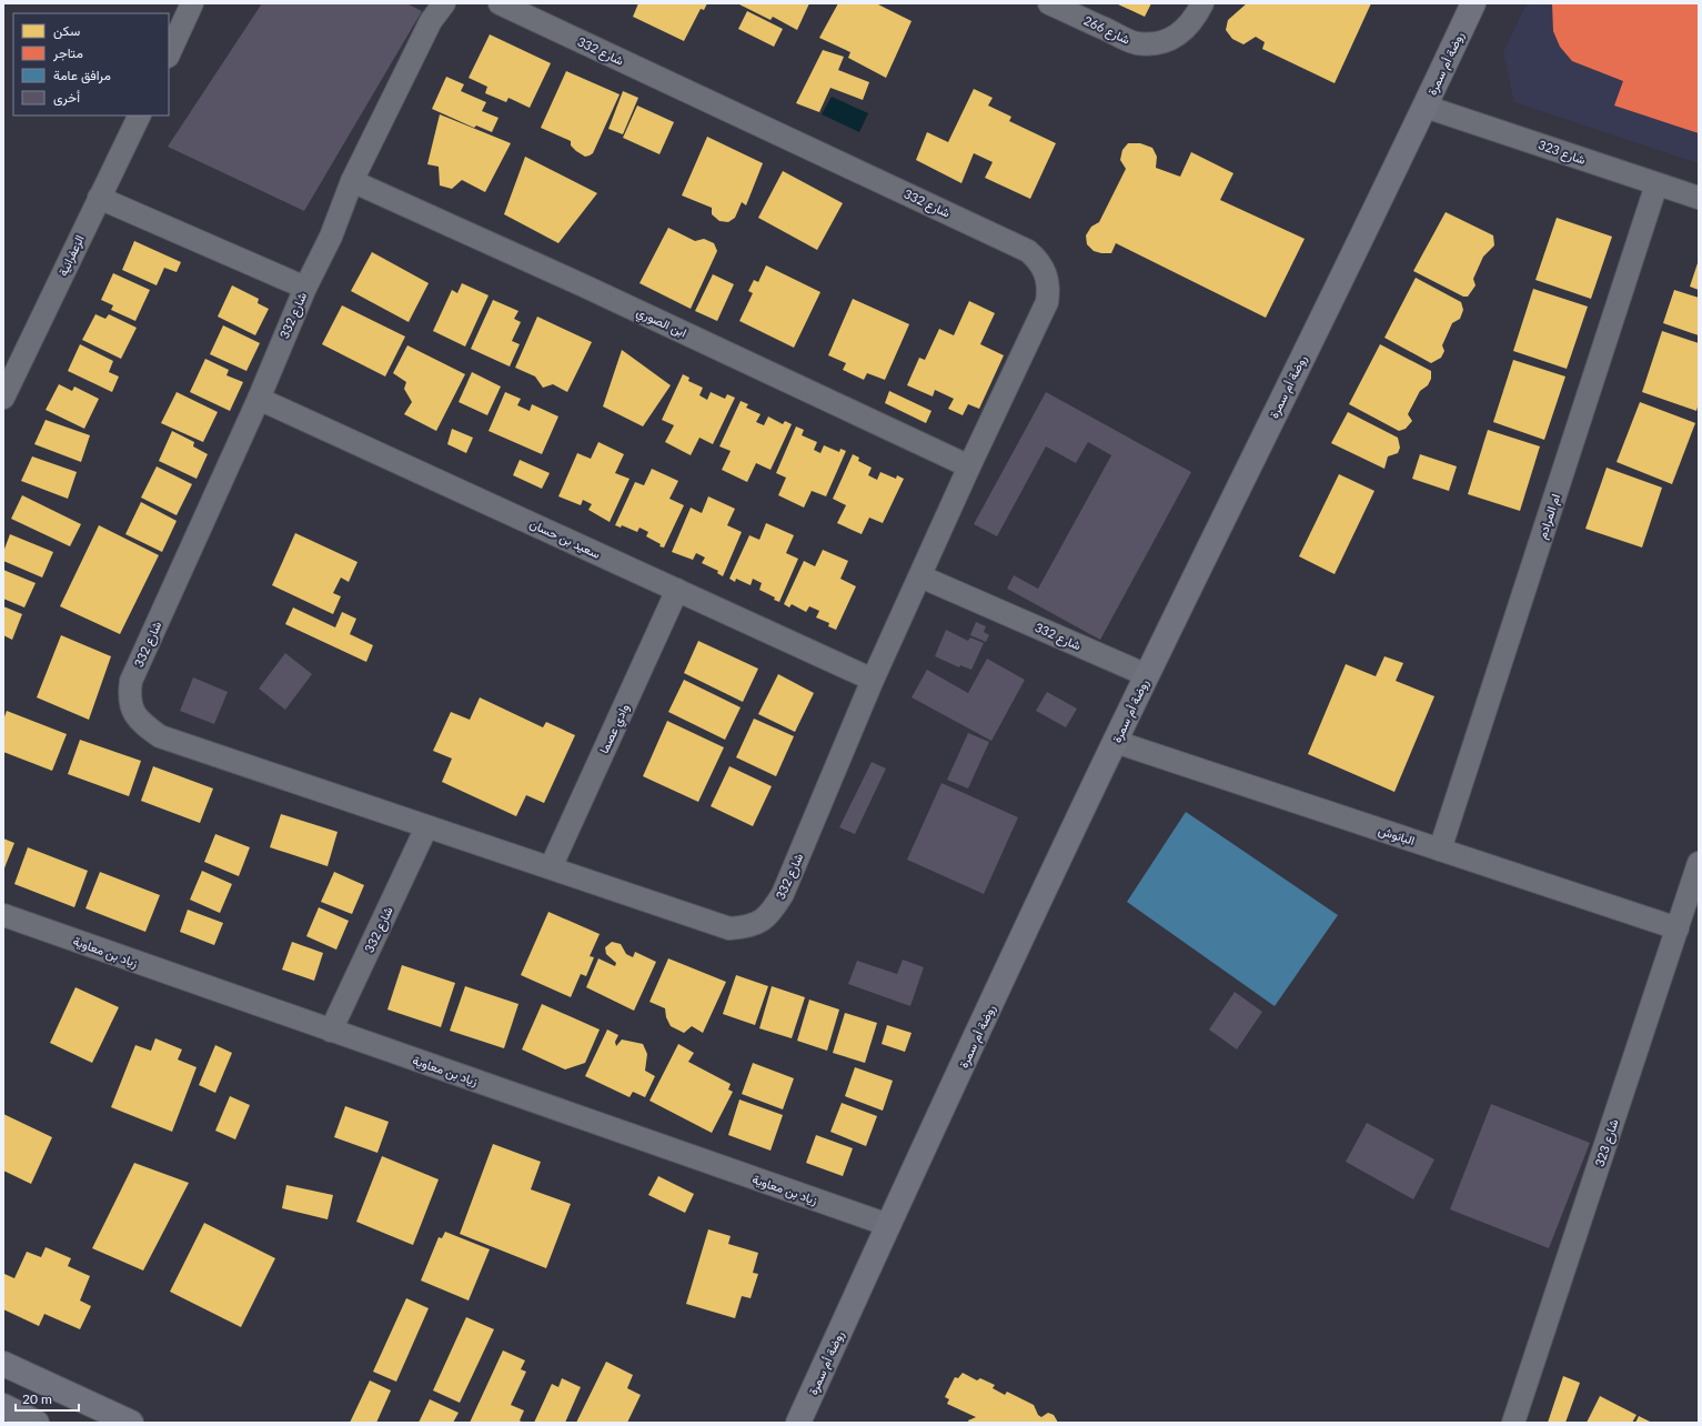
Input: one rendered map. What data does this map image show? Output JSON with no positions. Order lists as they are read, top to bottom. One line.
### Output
{"streets":{"street":["شارع 266","شارع 332","روضة أم سمرة","شارع 323","الزعفرانية","ابن الصوري","ام المرادم","سعيد بن حسان","وادي عصما","البانوش","زياد بن معاوية"]},"crossings":[["شارع 332","روضة أم سمرة"],["شارع 332","الزعفرانية"],["شارع 332","ابن الصوري"],["شارع 332","سعيد بن حسان"],["شارع 332","وادي عصما"],["شارع 332","زياد بن معاوية"],["روضة أم سمرة","شارع 323"],["روضة أم سمرة","البانوش"],["روضة أم سمرة","زياد بن معاوية"],["شارع 323","ام المرادم"],["شارع 323","البانوش"],["ام المرادم","البانوش"],["سعيد بن حسان","وادي عصما"]],"legend":["سكن","متاجر","مرافق عامة","أخرى"],"scale_bar":"20 m"}
